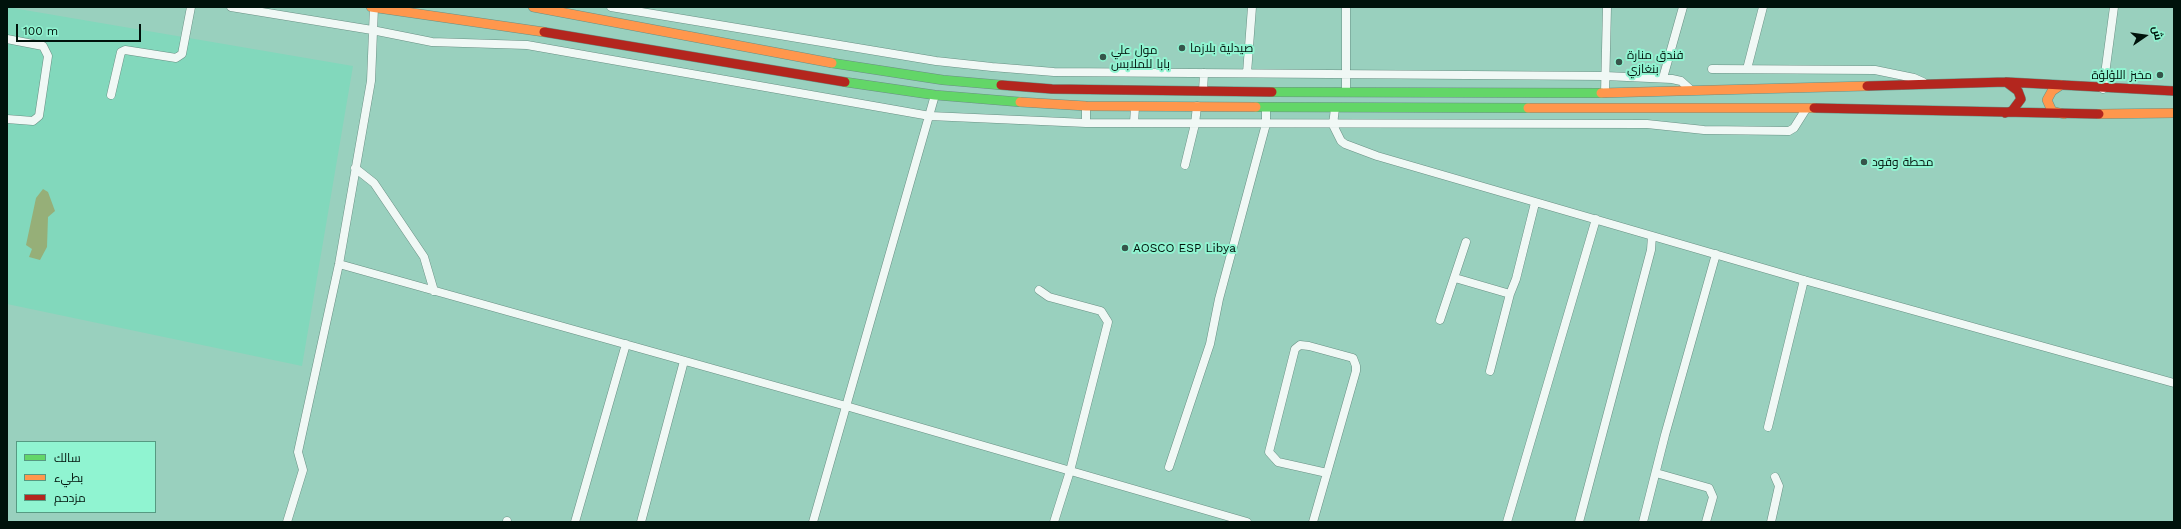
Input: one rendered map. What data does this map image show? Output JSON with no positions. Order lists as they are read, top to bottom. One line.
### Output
{"places":["صيدلية بلازما","مول علي بابا للملابس","فندق منارة بنغازي","مخبز اللؤلؤة","محطة وقود","AOSCO ESP Libya"],"legend":["سالك","بطيء","مزدحم"],"scale_bar":"100 m","north":"right"}
